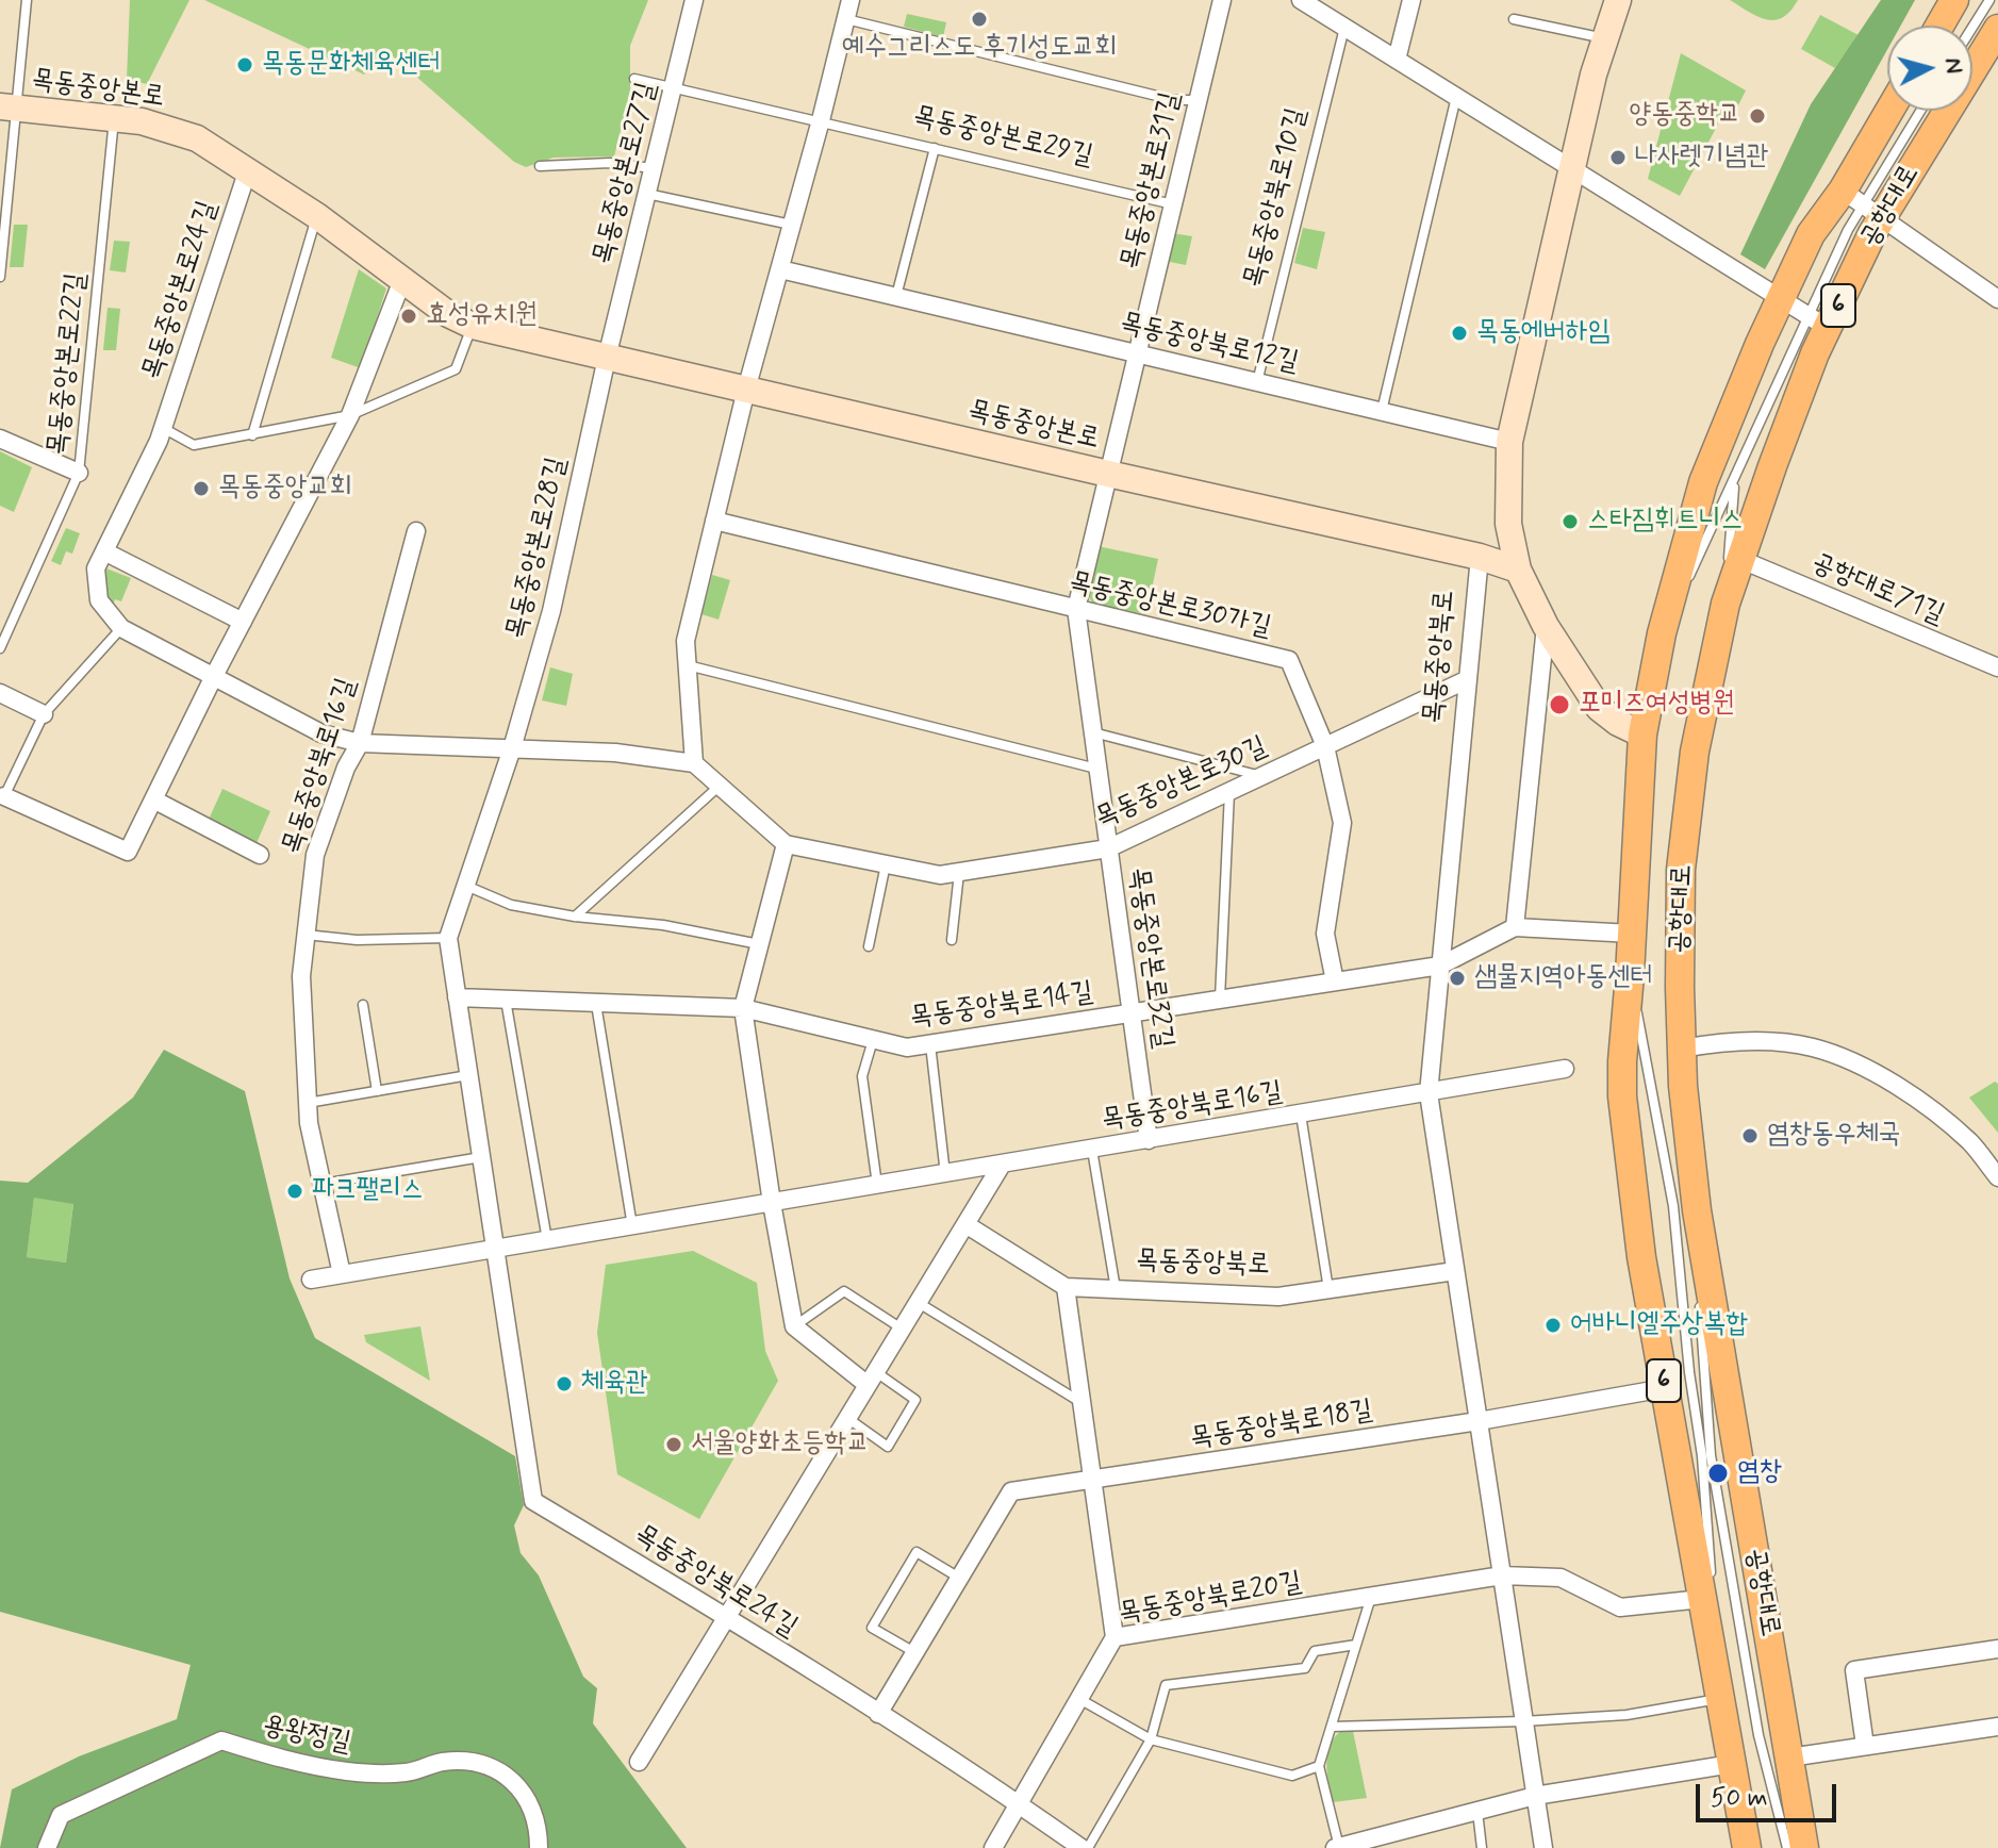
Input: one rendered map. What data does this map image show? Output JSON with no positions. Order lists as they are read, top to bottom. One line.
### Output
{"streets":{"main road":["공항대로","6"],"street":["목동중앙본로","목동중앙본로27길","목동중앙본로31길","목동중앙본로24길","목동중앙북로12길","목동중앙본로28길","공항대로71길","목동중앙본로30가길","목동중앙북로","목동중앙북로16길","목동중앙본로30길","목동중앙본로32길","목동중앙북로14길","목동중앙북로18길","목동중앙북로24길","목동중앙북로20길","용왕정길"],"lane":["목동중앙본로29길","목동중앙북로10길","목동중앙본로22길"]},"crossings":[["목동중앙본로","목동중앙본로27길"],["목동중앙본로","목동중앙본로31길"],["목동중앙본로","목동중앙본로24길"],["목동중앙본로","목동중앙본로22길"],["목동중앙본로","목동중앙본로28길"],["목동중앙본로","목동중앙북로"],["목동중앙본로","목동중앙본로32길"],["목동중앙본로29길","목동중앙본로27길"],["목동중앙본로29길","목동중앙본로31길"],["목동중앙본로27길","목동중앙본로28길"],["목동중앙본로31길","목동중앙북로12길"],["목동중앙본로31길","목동중앙본로32길"],["목동중앙북로10길","목동중앙북로12길"],["공항대로","공항대로71길"],["목동중앙본로24길","목동중앙북로16길"],["목동중앙본로28길","목동중앙북로16길"],["목동중앙본로28길","목동중앙북로14길"],["목동중앙본로28길","목동중앙북로24길"],["목동중앙본로30가길","목동중앙본로30길"],["목동중앙본로30가길","목동중앙본로32길"],["목동중앙본로30가길","목동중앙북로14길"],["목동중앙북로","목동중앙북로16길"],["목동중앙북로","목동중앙본로30길"],["목동중앙북로","목동중앙북로14길"],["목동중앙북로","목동중앙북로18길"],["목동중앙북로","목동중앙북로20길"],["목동중앙북로16길","목동중앙본로32길"],["목동중앙북로16길","목동중앙북로24길"],["목동중앙본로30길","목동중앙본로32길"],["목동중앙본로32길","목동중앙북로14길"],["목동중앙북로18길","목동중앙북로24길"],["목동중앙북로24길","목동중앙북로20길"]],"places":["예수그리스도 후기성도교회","목동문화체육센터","양동중학교","나사렛기념관","효성유치원","목동에버하임","목동중앙교회","스타짐휘트니스","포미즈여성병원","샘물지역아동센터","염창동우체국","파크팰리스","어바니엘주상복합","체육관","서울양화초등학교","염창"],"scale_bar":"50 m","north":"right"}
